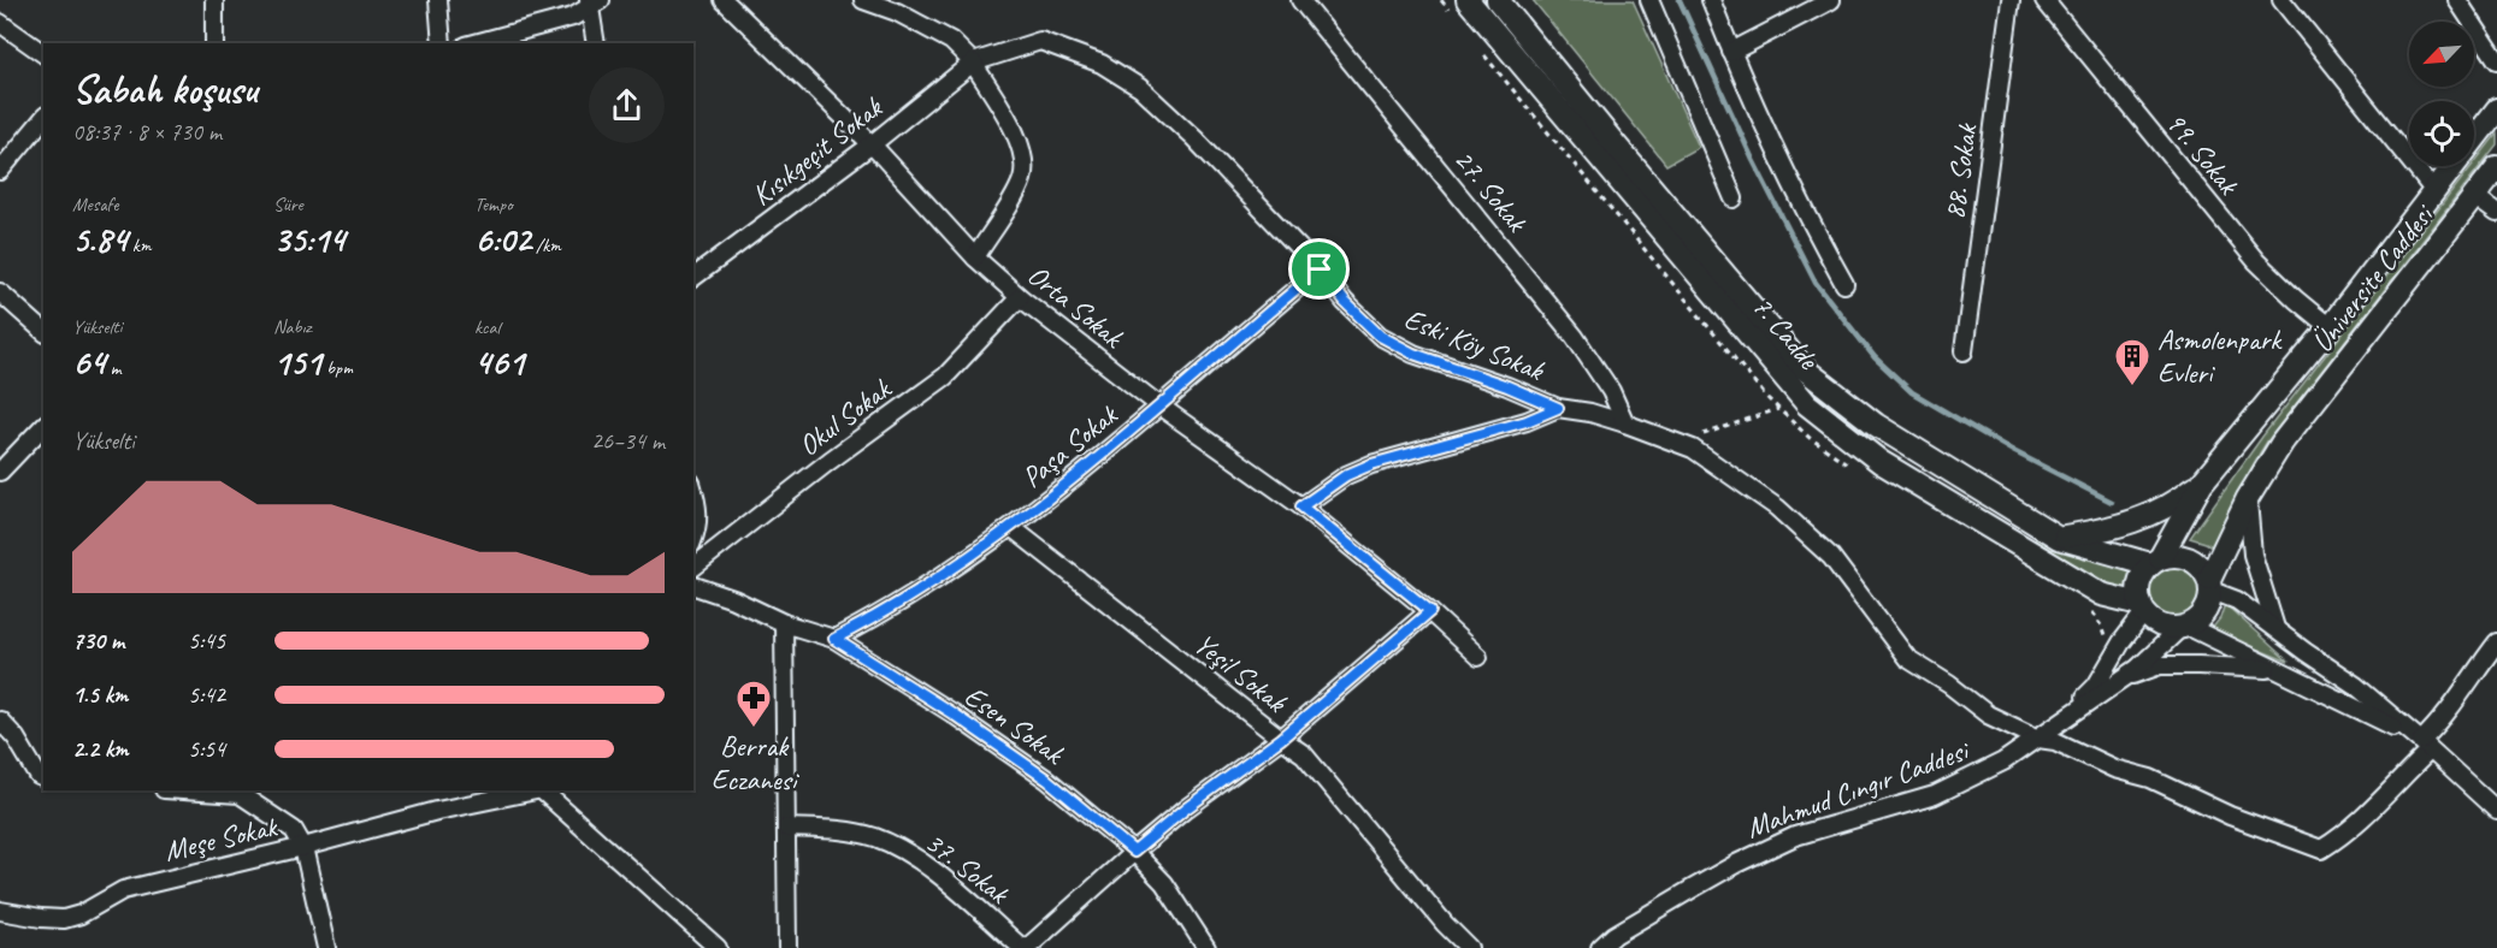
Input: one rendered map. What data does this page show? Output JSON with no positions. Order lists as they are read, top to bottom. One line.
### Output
{"streets":{"main road":["Üniversite Caddesi","7. Cadde"],"street":["Kısıkgeçit Sokak","99. Sokak","88. Sokak","27. Sokak","Orta Sokak","Eski Köy Sokak","Okul Sokak","Paşa Sokak","Yeşil Sokak","Esen Sokak","Mahmud Cıngır Caddesi","Meşe Sokak","37. Sokak"]},"crossings":[["Kısıkgeçit Sokak","Orta Sokak"],["Kısıkgeçit Sokak","Eski Köy Sokak"],["99. Sokak","Üniversite Caddesi"],["27. Sokak","Eski Köy Sokak"],["Üniversite Caddesi","7. Cadde"],["Üniversite Caddesi","Mahmud Cıngır Caddesi"],["Orta Sokak","Okul Sokak"],["Orta Sokak","Paşa Sokak"],["7. Cadde","Mahmud Cıngır Caddesi"],["Eski Köy Sokak","Paşa Sokak"],["Eski Köy Sokak","Mahmud Cıngır Caddesi"],["Paşa Sokak","Yeşil Sokak"],["Paşa Sokak","Esen Sokak"]],"places":{"building":["Asmolenpark Evleri"],"pharmacy":["Berrak Eczanesi"]},"north":"bottom left","page":{"heading":["Sabah koşusu","08:37 · 8 × 730 m"],"stats":[["Mesafe","5.84 km"],["Süre","35:14"],["Tempo","6:02 /km"],["Yükselti","64 m"],["Nabız","151 bpm"],["kcal","461"]],"chart":["Yükselti","26–34 m"],"list":[{"name":"730 m","note":"5:45"},{"name":"1.5 km","note":"5:42"},{"name":"2.2 km","note":"5:54"}]}}
